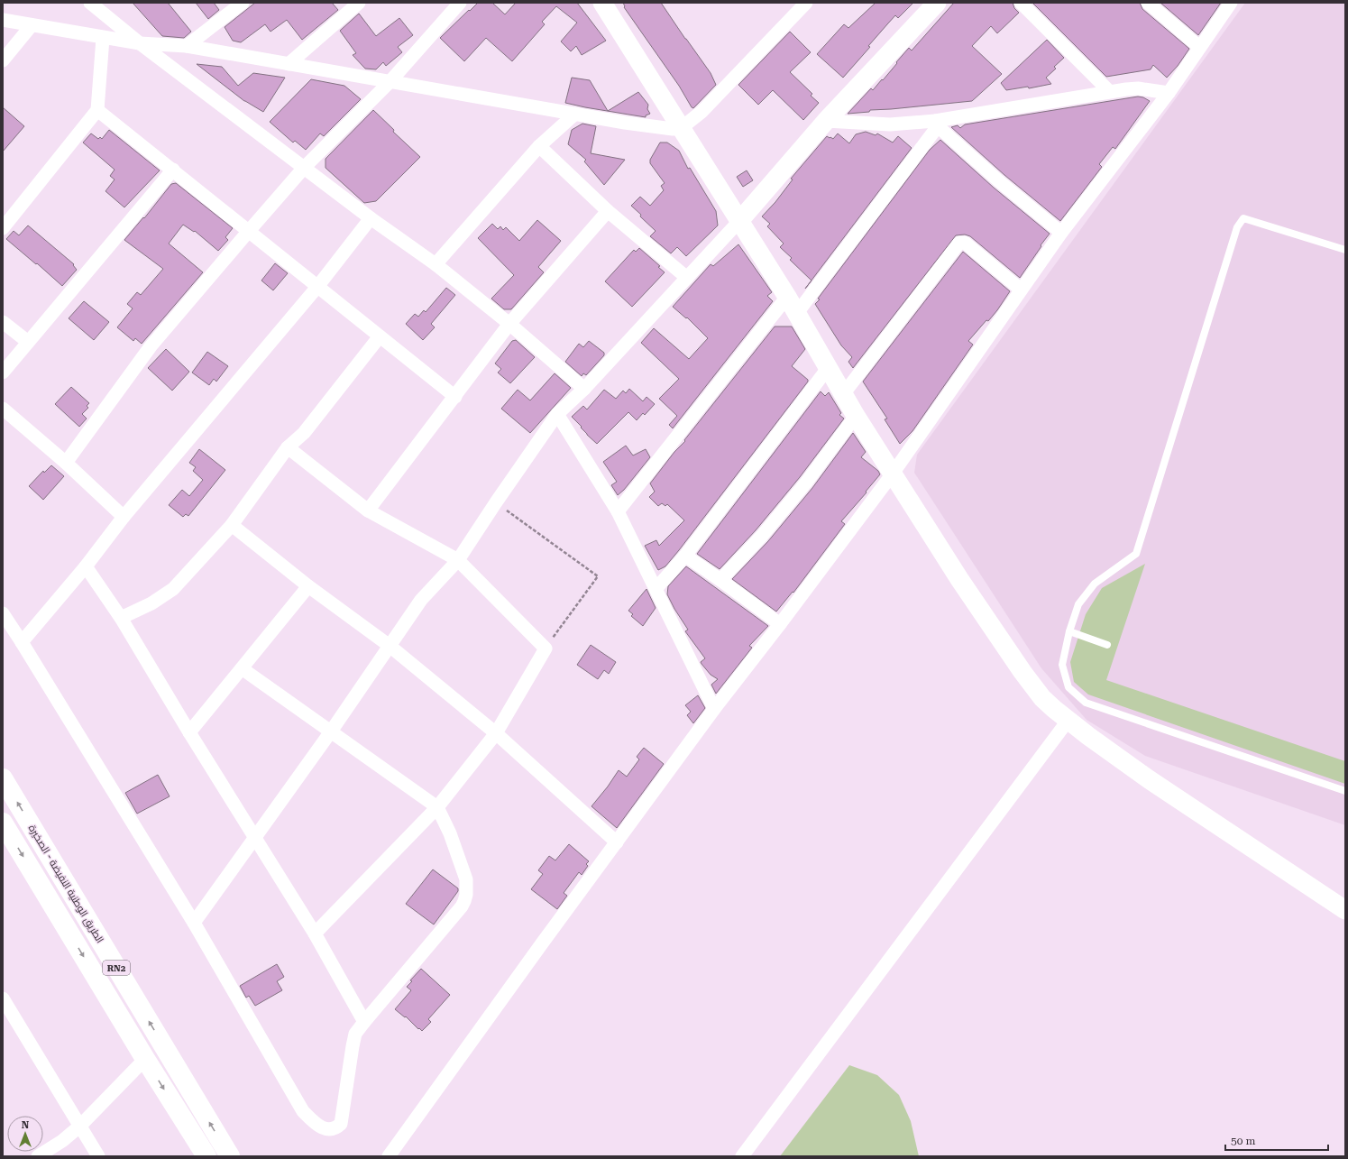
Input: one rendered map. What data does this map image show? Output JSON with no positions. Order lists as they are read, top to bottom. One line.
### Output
{"streets":{"highway":["الطريق الوطنية النفيضة - الصخيرة","RN2"]},"scale_bar":"50 m","north":"top"}
